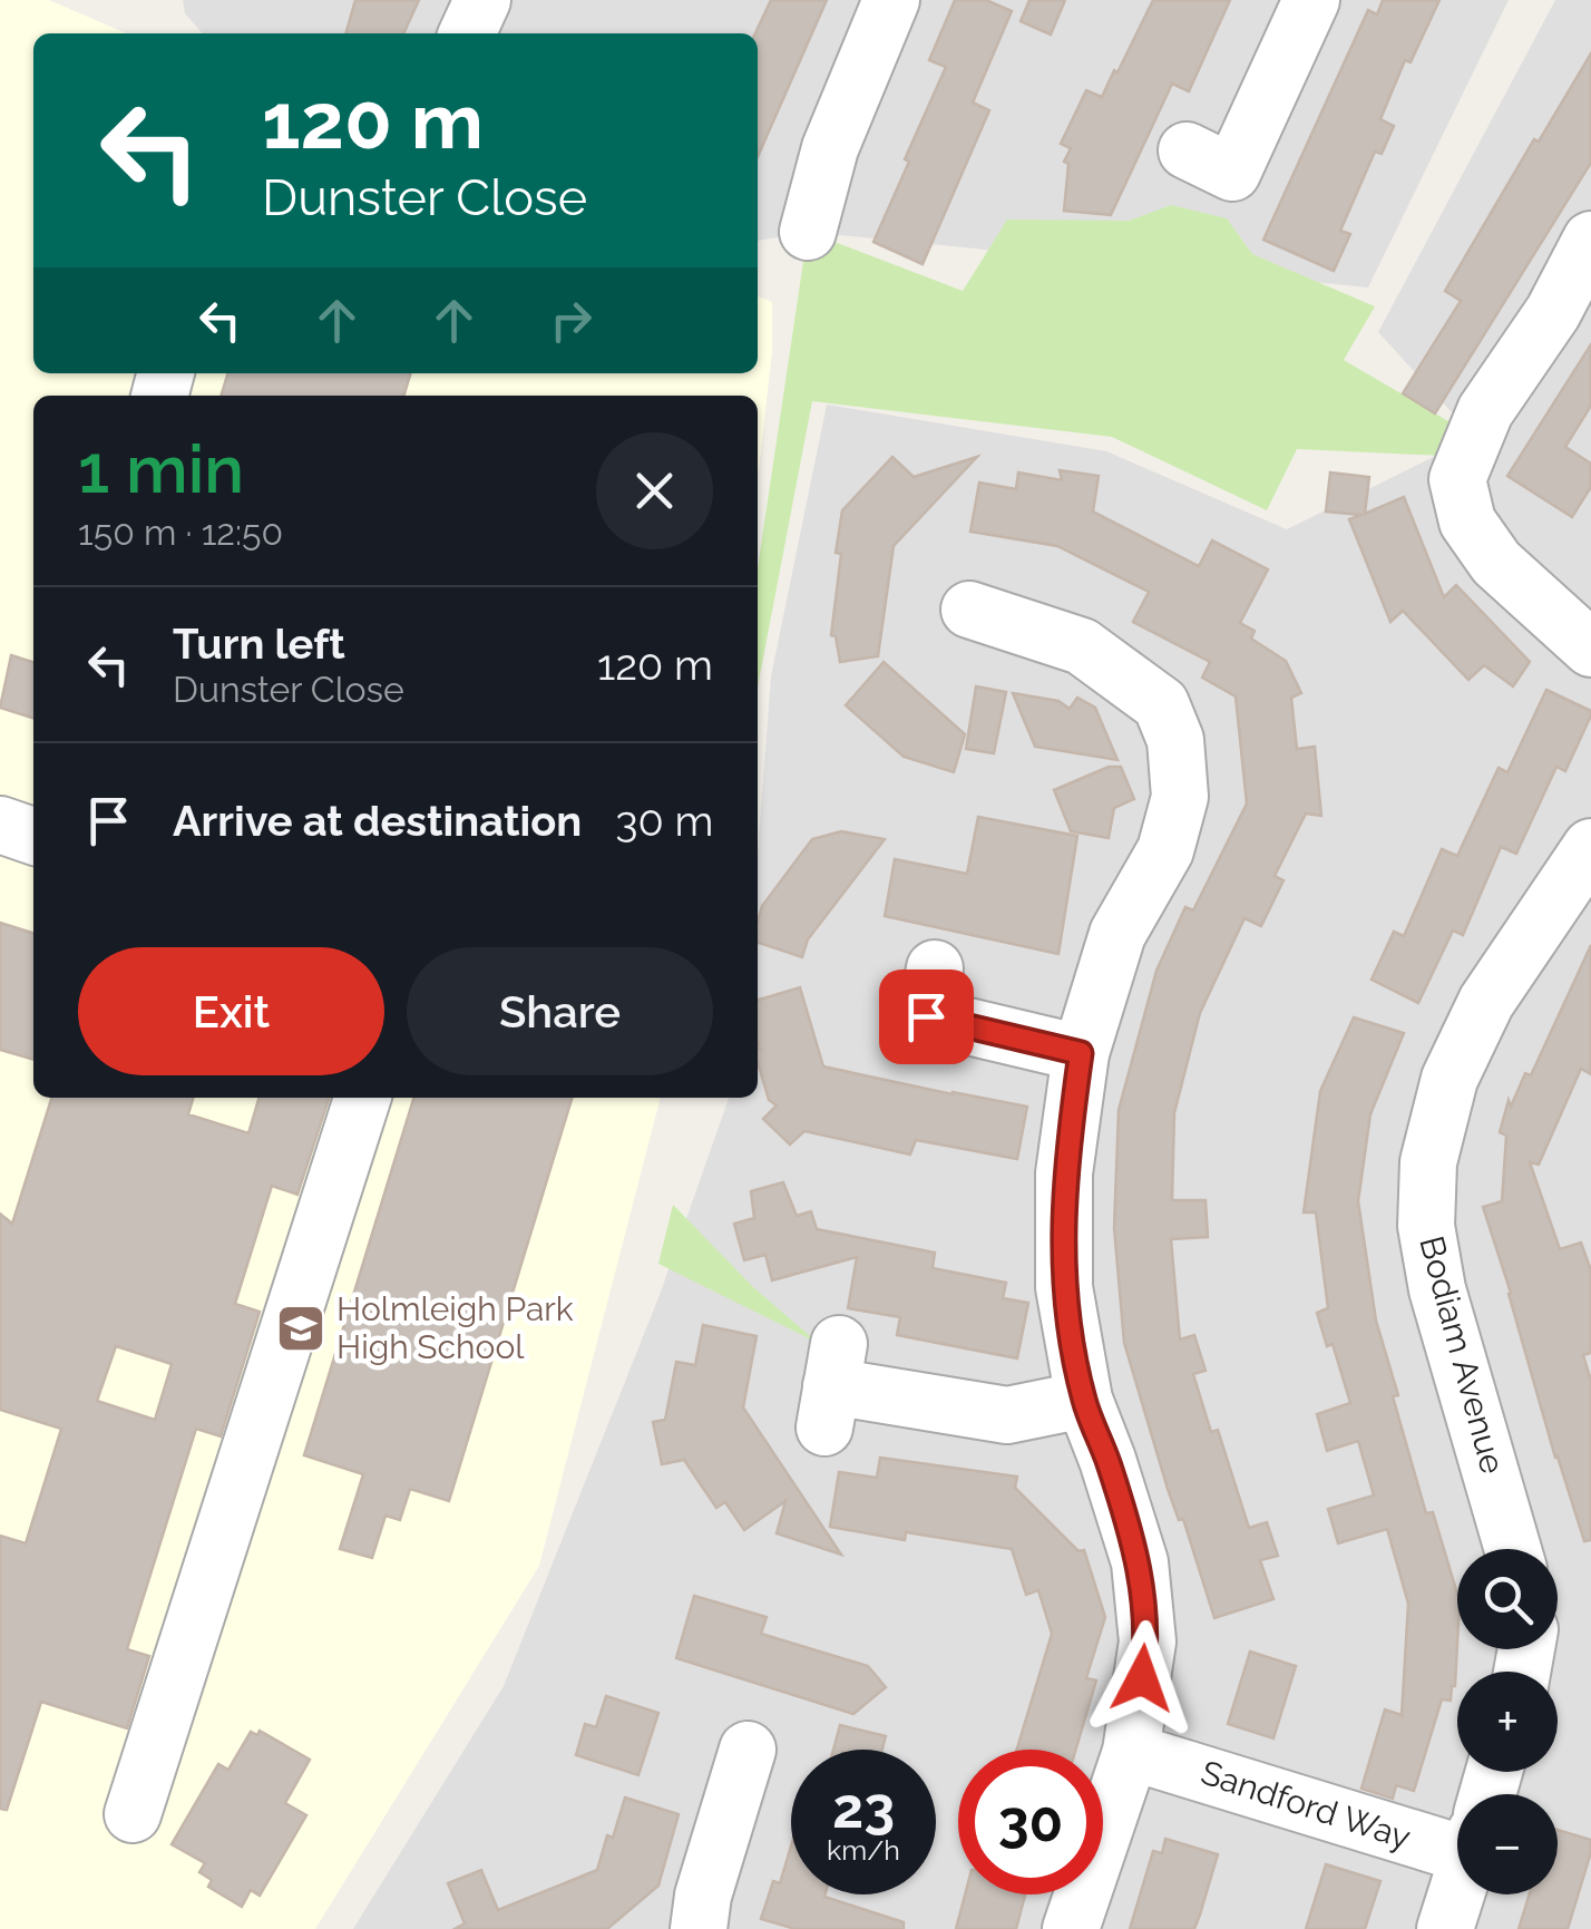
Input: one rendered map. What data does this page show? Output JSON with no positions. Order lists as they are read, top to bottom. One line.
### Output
{"streets":{"street":["Bodiam Avenue","Sandford Way"]},"places":{"school or university":["Holmleigh Park High School"]},"page":{"turn":["120 m","Dunster Close"],"heading":["1 min","150 m · 12:50"],"list":[{"name":"Turn left","note":"Dunster Close","value":"120 m"},{"name":"Arrive at destination","value":"30 m"}],"buttons":["Exit","Share"],"map_buttons":["+","−"],"speed":"23 km/h","limit":"30"}}
